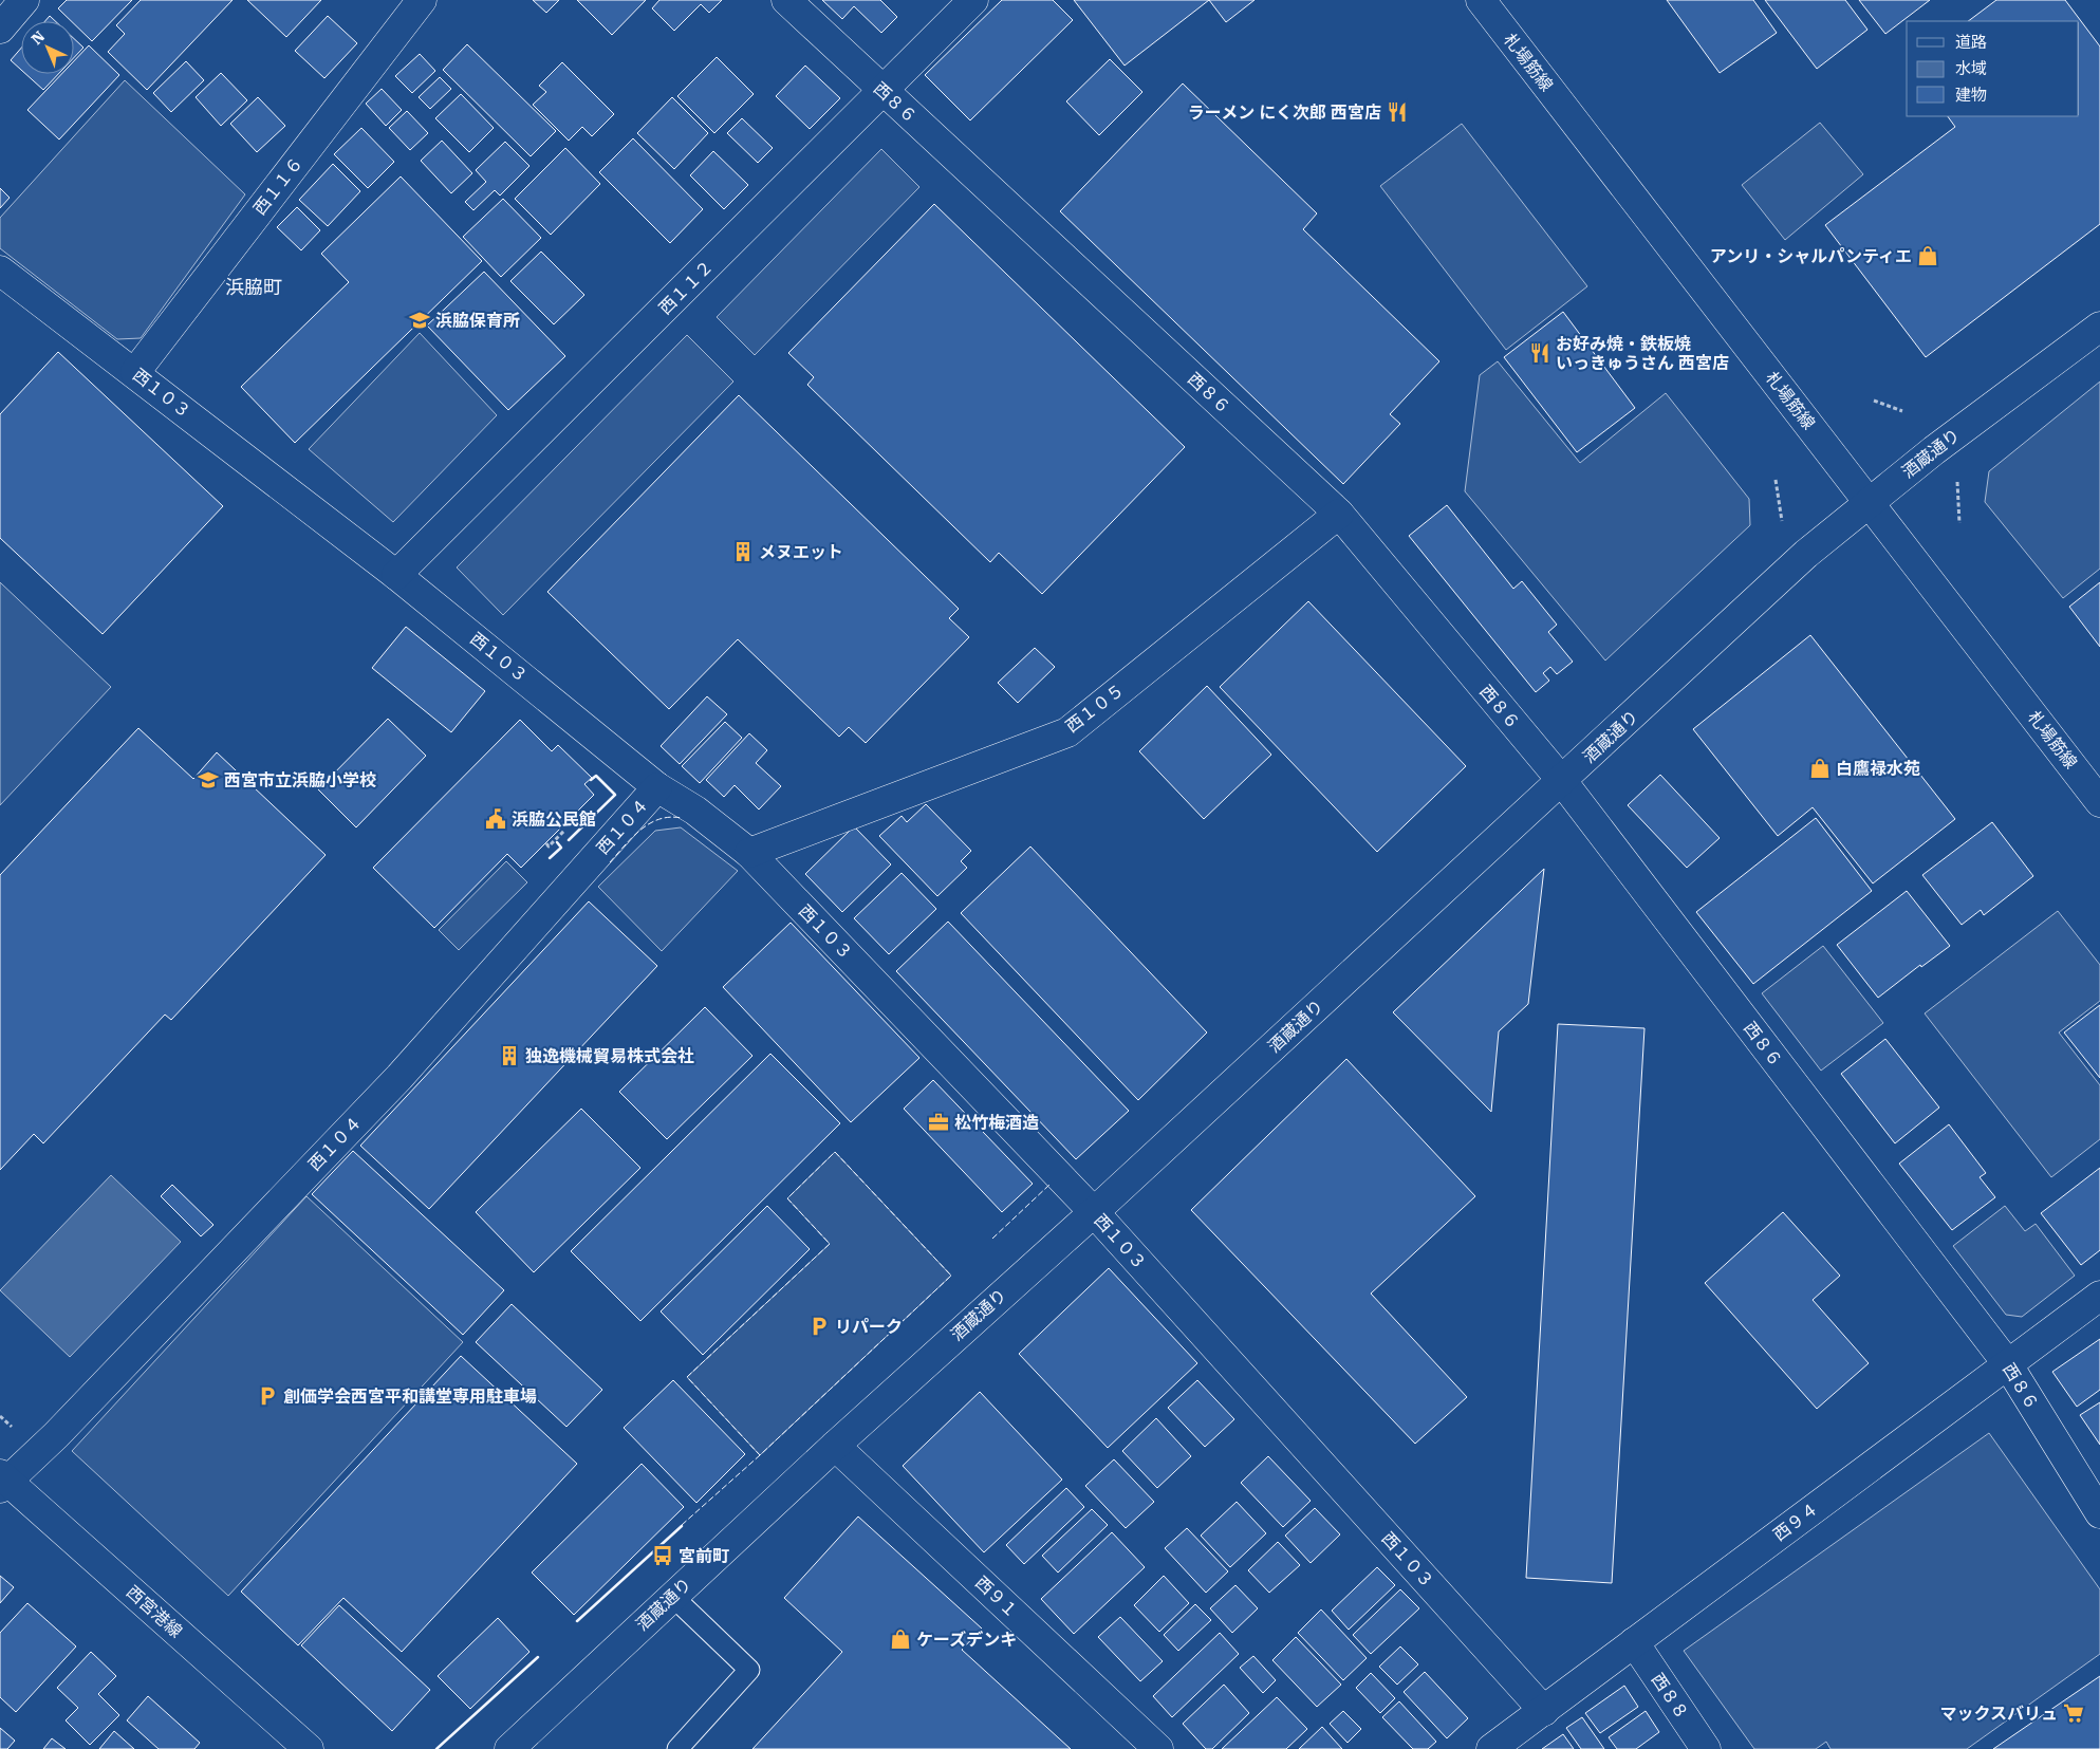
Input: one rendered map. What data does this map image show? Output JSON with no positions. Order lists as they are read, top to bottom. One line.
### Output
{"streets":{"street":["札場筋線","西８６","西１１６","西１１２","西１０３","酒蔵通り","西１０５","西１０４","西９４","西９１","西宮港線","西８８"]},"crossings":[["札場筋線","酒蔵通り"],["西８６","西１１２"],["西８６","酒蔵通り"],["西８６","西１０５"],["西８６","西９４"],["西１１６","西１０３"],["西１１２","西１０３"],["西１０３","酒蔵通り"],["西１０３","西１０５"],["西１０３","西１０４"],["西１０３","西９４"],["酒蔵通り","西９１"],["西１０４","西宮港線"],["西９４","西８８"]],"districts":["浜脇町"],"places":{"restaurant":["ラーメン にく次郎 西宮店","お好み焼・鉄板焼 いっきゅうさん 西宮店"],"shop":["アンリ・シャルパンティエ","白鷹禄水苑","ケーズデンキ"],"school or university":["浜脇保育所","西宮市立浜脇小学校"],"building":["メヌエット","独逸機械貿易株式会社"],"public building":["浜脇公民館"],"office":["松竹梅酒造"],"parking":["リパーク","創価学会西宮平和講堂専用駐車場"],"bus stop":["宮前町"],"supermarket":["マックスバリュ"]},"legend":["道路","水域","建物"],"north":"top left"}
